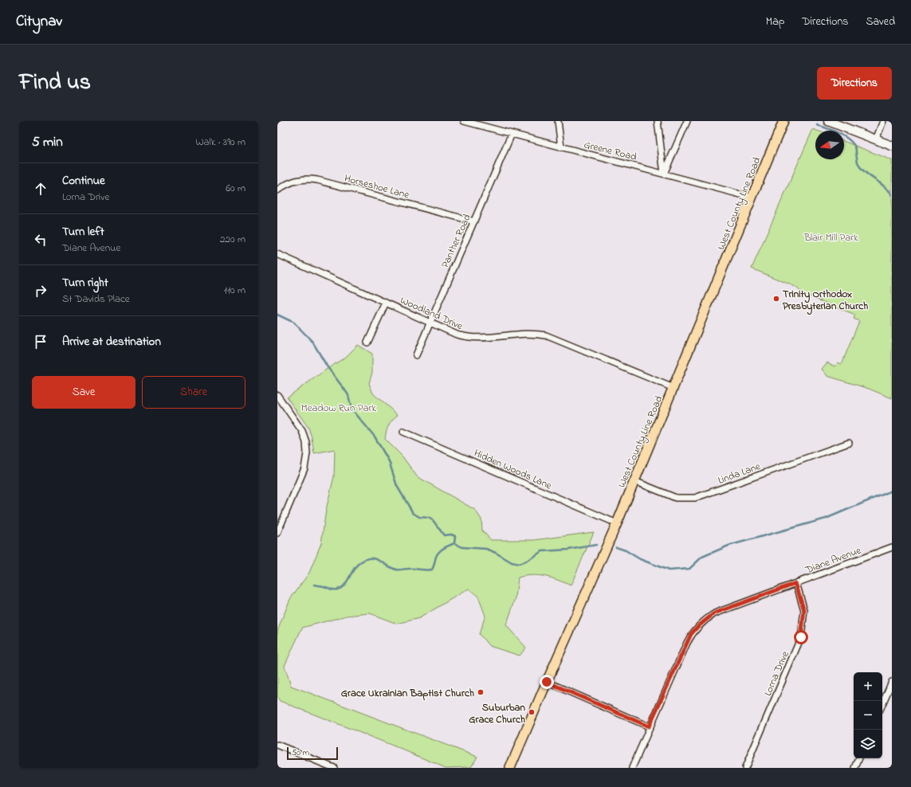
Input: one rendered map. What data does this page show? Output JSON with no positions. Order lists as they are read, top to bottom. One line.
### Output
{"streets":{"main road":["West County Line Road"],"street":["Greene Road","Horseshoe Lane","Panther Road","Woodland Drive","Hidden Woods Lane","Linda Lane","Diane Avenue","Lorna Drive"]},"crossings":[["Greene Road","West County Line Road"],["Greene Road","Panther Road"],["Horseshoe Lane","Panther Road"],["West County Line Road","Woodland Drive"],["West County Line Road","Hidden Woods Lane"],["West County Line Road","Linda Lane"],["Panther Road","Woodland Drive"],["Diane Avenue","Lorna Drive"]],"parks":["Blair Mill Park","Meadow Run Park"],"places":["Trinity Orthodox Presbyterian Church","Grace Ukrainian Baptist Church","Suburban Grace Church"],"scale_bar":"50 m","north":"left","page":{"header":"Citynav","nav":["Map","Directions","Saved"],"title":"Find us","buttons":["Directions",["Save","Share"]],"heading":["5 min","Walk · 390 m"],"list":[["Continue","Lorna Drive","60 m"],["Turn left","Diane Avenue","220 m"],["Turn right","St Davids Place","110 m"],"Arrive at destination"],"map_buttons":["+","−"],"scale":"50 m"}}
